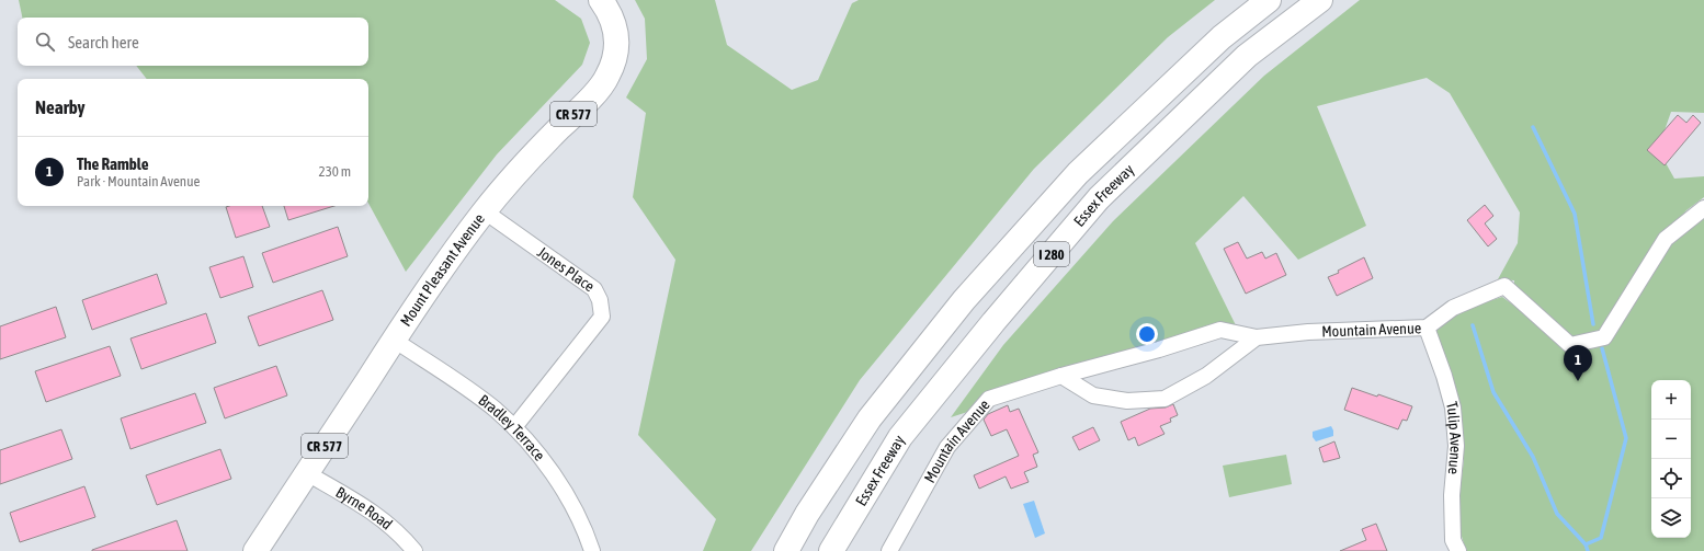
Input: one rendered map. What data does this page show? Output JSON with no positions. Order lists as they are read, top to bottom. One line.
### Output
{"streets":{"main road":["CR 577","Essex Freeway","I 280","Mount Pleasant Avenue"],"street":["Jones Place","Mountain Avenue","Bradley Terrace","Tulip Avenue","Byrne Road"]},"crossings":[["Mount Pleasant Avenue","Jones Place"],["Mount Pleasant Avenue","Bradley Terrace"],["Mount Pleasant Avenue","Byrne Road"],["Jones Place","Bradley Terrace"],["Mountain Avenue","Tulip Avenue"]],"page":{"search":"Search here","heading":"Nearby","list":[{"mark":"1","name":"The Ramble","note":"Park · Mountain Avenue","value":"230 m"}],"pins":"1","map_buttons":["+","−"]}}
